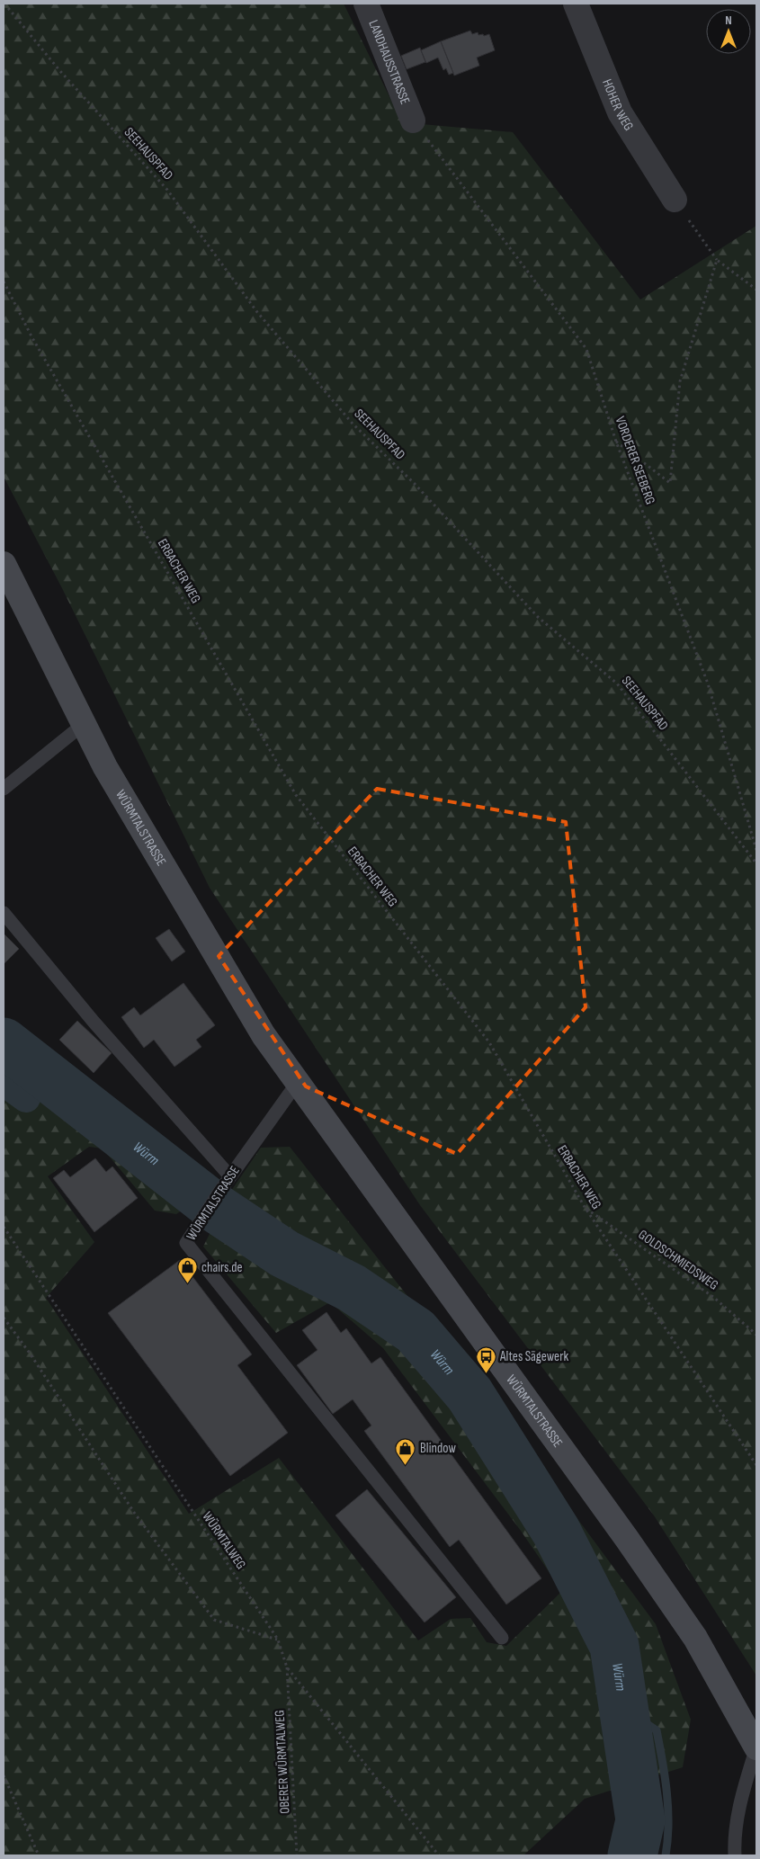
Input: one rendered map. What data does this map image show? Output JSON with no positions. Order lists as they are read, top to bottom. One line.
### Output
{"streets":{"main road":["WÜRMTALSTRASSE"],"street":["LANDHAUSSTRASSE","HOHER WEG"],"path":["SEEHAUSPFAD","VORDERER SEEBERG","ERBACHER WEG","GOLDSCHMIEDSWEG","WÜRMTALWEG","OBERER WÜRMTALWEG"]},"crossings":[["LANDHAUSSTRASSE","VORDERER SEEBERG"],["ERBACHER WEG","GOLDSCHMIEDSWEG"],["WÜRMTALWEG","OBERER WÜRMTALWEG"]],"water":["Würm"],"places":{"shop":["chairs.de","Blindow"],"bus stop":["Altes Sägewerk"]},"north":"top"}
